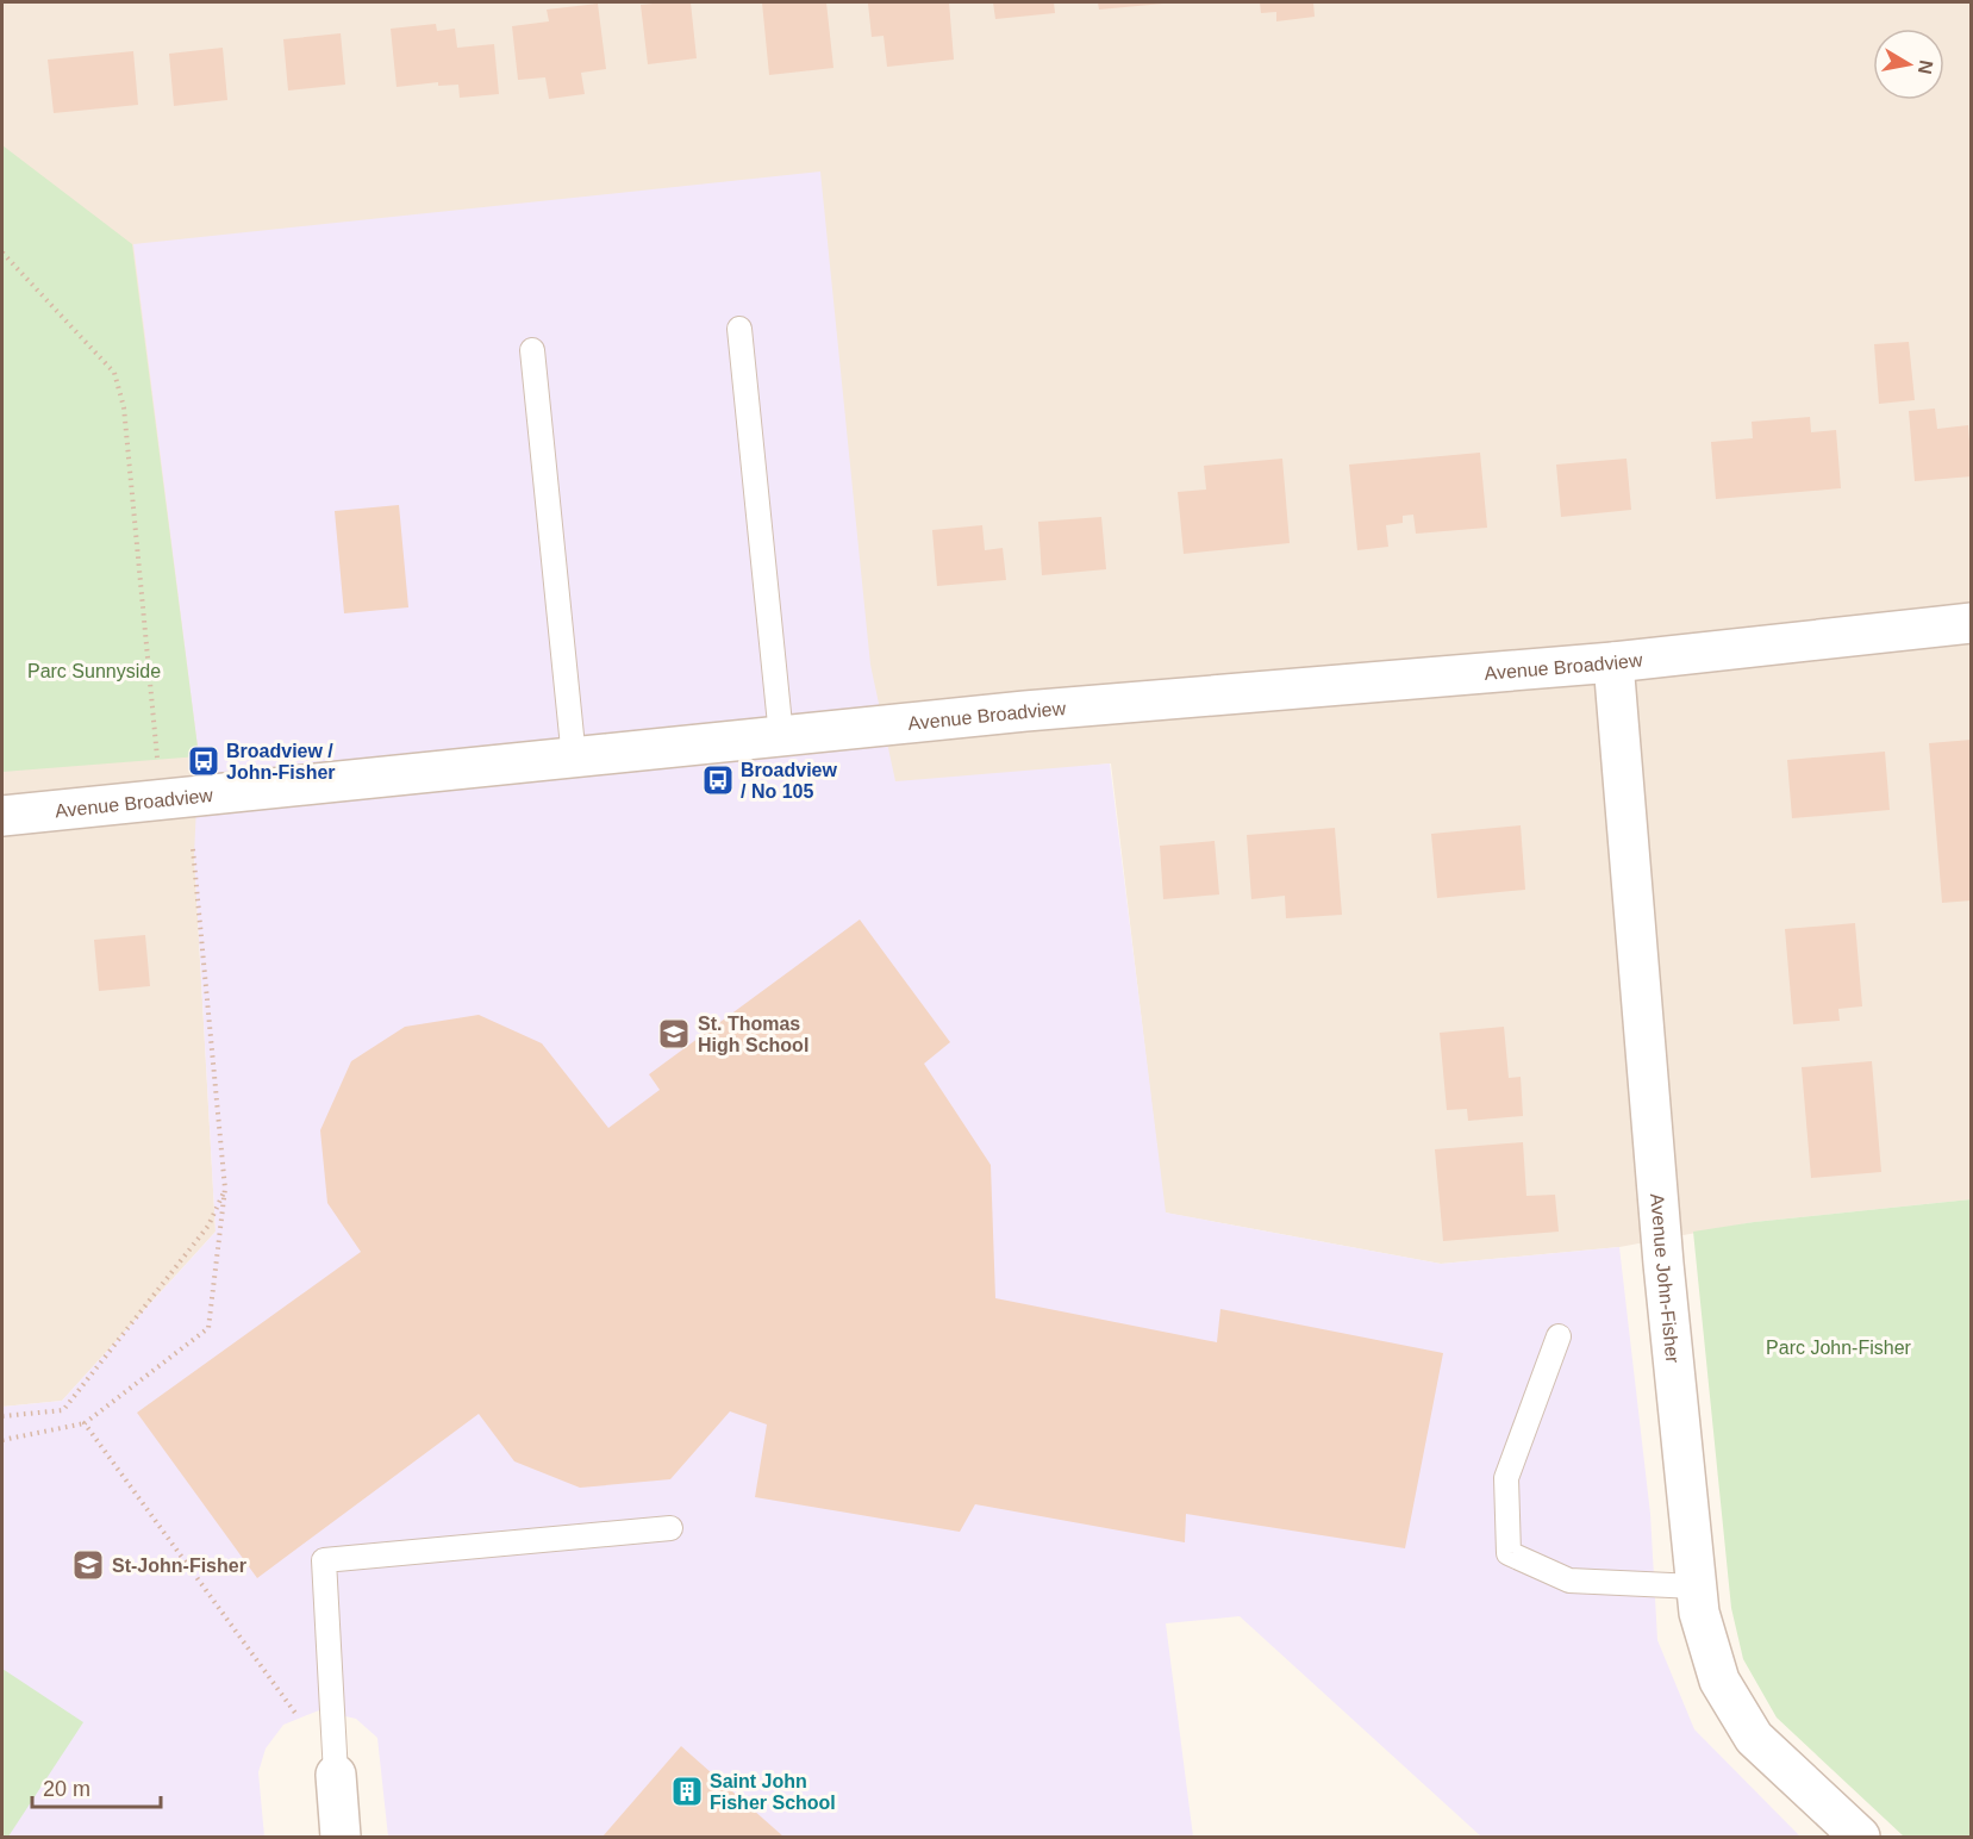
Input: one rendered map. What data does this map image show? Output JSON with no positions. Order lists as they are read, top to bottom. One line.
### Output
{"streets":{"street":["Avenue Broadview","Avenue John-Fisher"]},"crossings":[["Avenue Broadview","Avenue John-Fisher"]],"parks":["Parc Sunnyside","Parc John-Fisher"],"places":{"bus stop":["Broadview / John-Fisher","Broadview / No 105"],"school or university":["St. Thomas High School","St-John-Fisher"],"building":["Saint John Fisher School"]},"scale_bar":"20 m","north":"right"}
